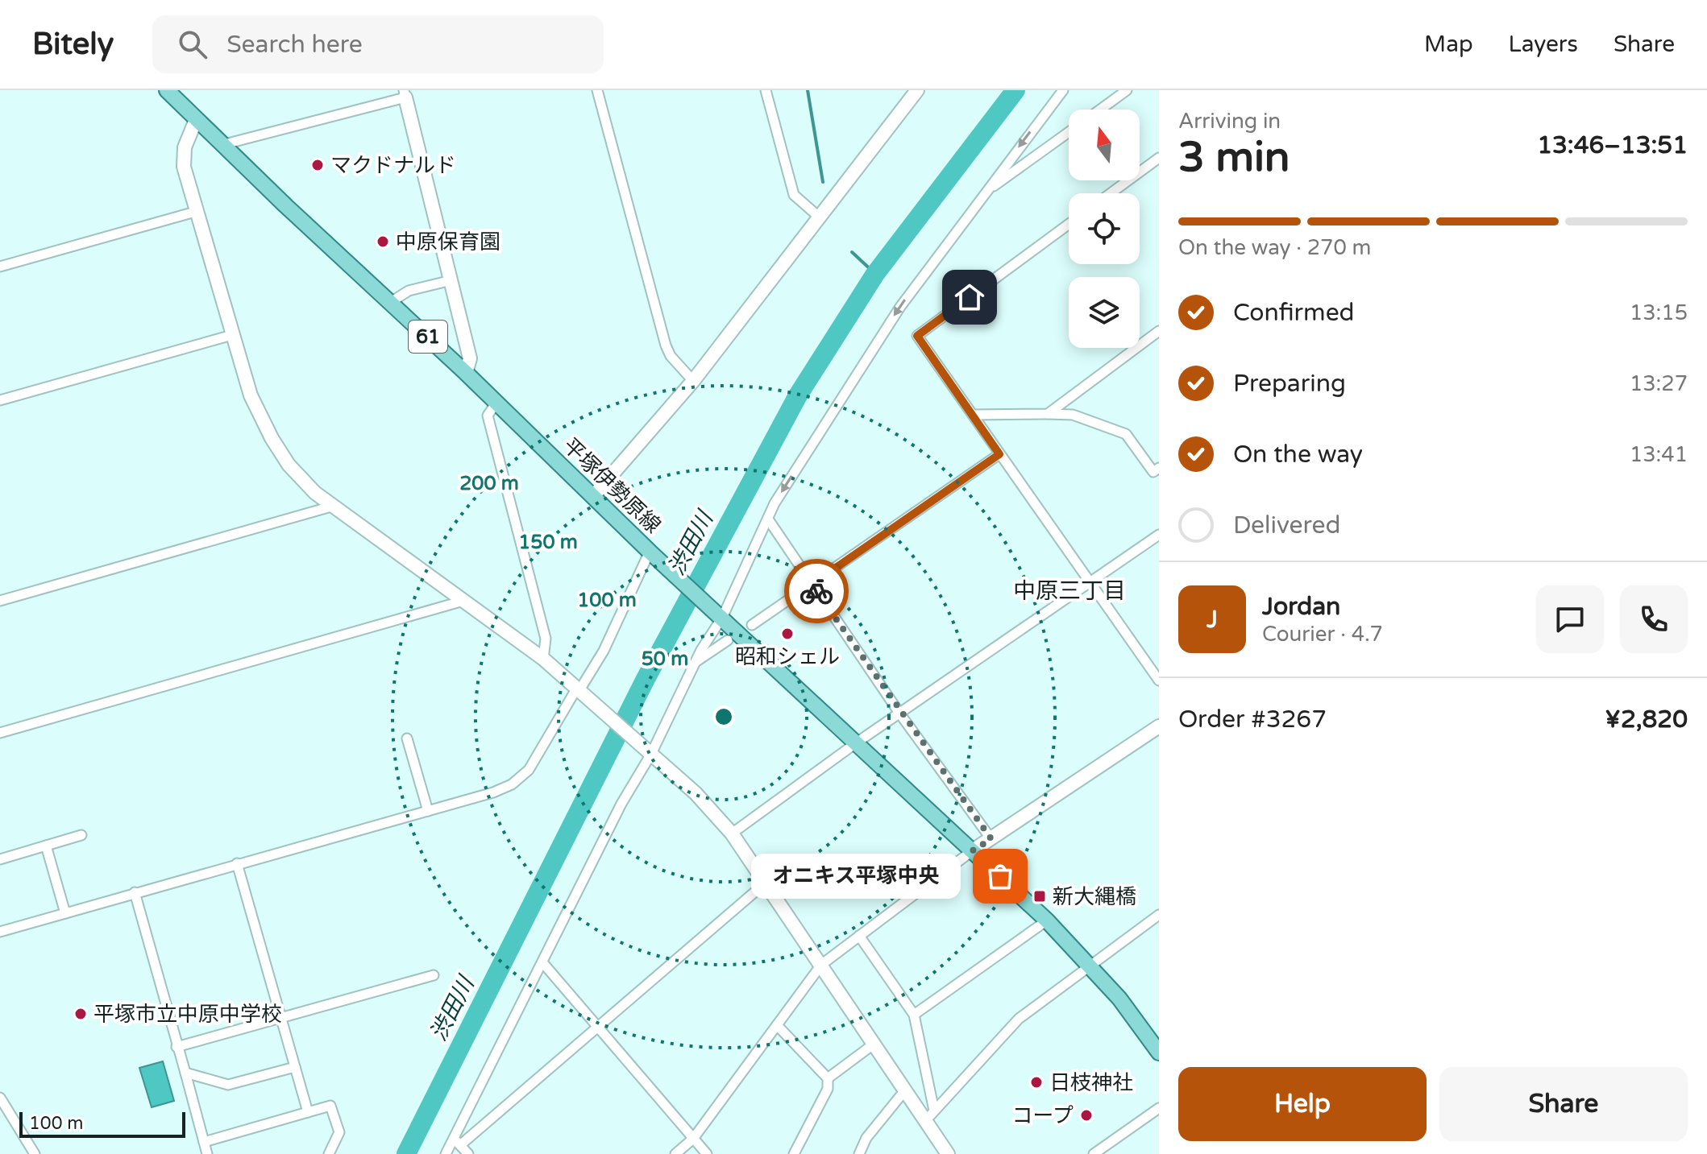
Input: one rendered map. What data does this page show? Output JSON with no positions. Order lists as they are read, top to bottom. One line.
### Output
{"streets":{"main road":["61","平塚伊勢原線"]},"districts":["中原三丁目"],"water":["渋田川"],"places":{"other":["マクドナルド","中原保育園","昭和シェル","オニキス平塚中央","平塚市立中原中学校","日枝神社","コープ"],"transit":["新大縄橋"]},"scale_bar":"100 m","north":"top","page":{"header":"Bitely","search":"Search here","nav":["Map","Layers","Share"],"heading":["3 min","Arriving in","13:46–13:51"],"panel":["Jordan","Courier · 4.7","Order #3267","¥2,820"],"bar":"On the way · 270 m","list":[["Confirmed","13:15"],["Preparing","13:27"],["On the way","13:41"],"Delivered"],"round":"J","bubble":"オニキス平塚中央","buttons":["Help","Share"],"scale":"100 m"},"rings":["200 m","150 m","100 m","50 m"]}
